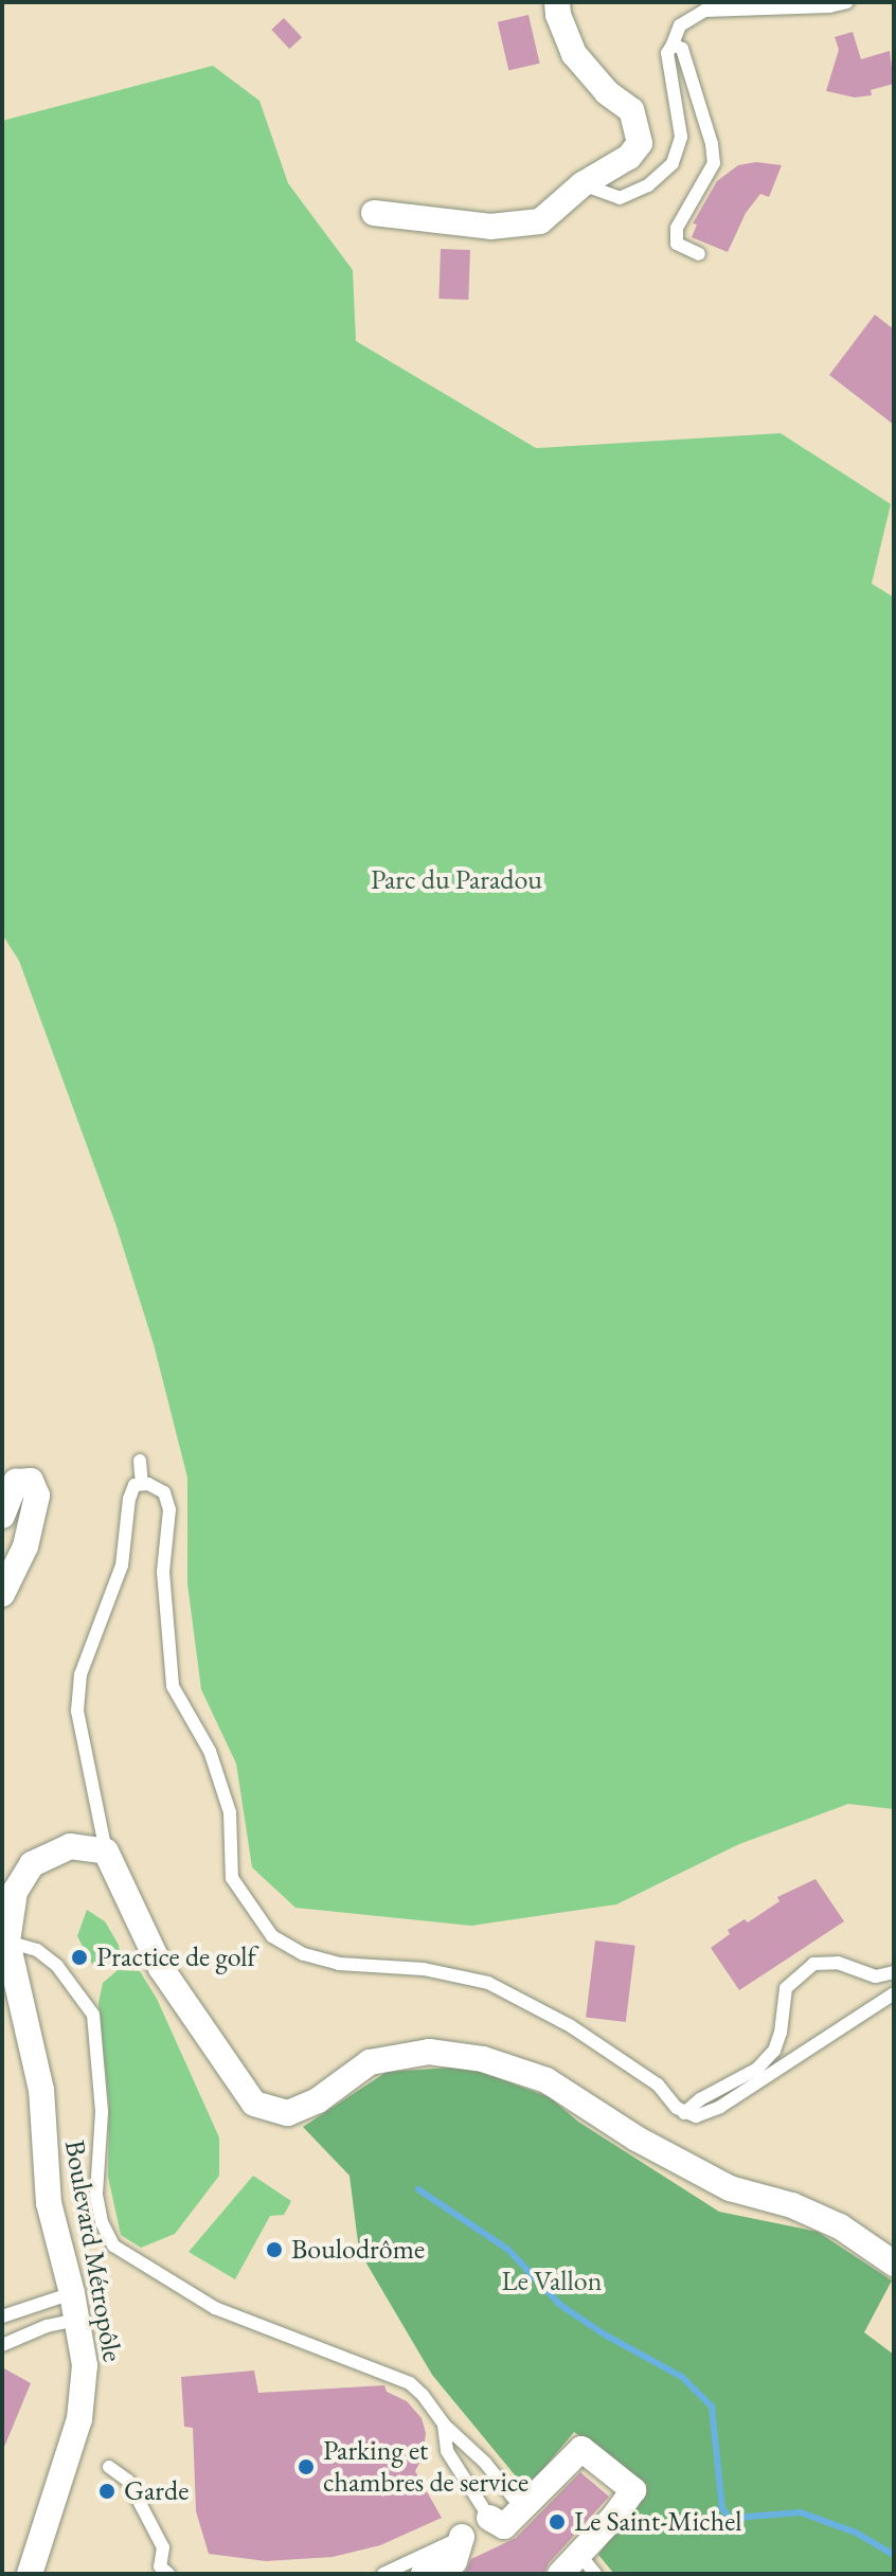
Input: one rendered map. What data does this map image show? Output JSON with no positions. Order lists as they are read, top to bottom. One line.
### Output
{"streets":{"street":["Boulevard Métropôle"]},"parks":["Parc du Paradou","Le Vallon"],"places":["Practice de golf","Boulodrôme","Parking et chambres de service","Garde","Le Saint-Michel"]}
